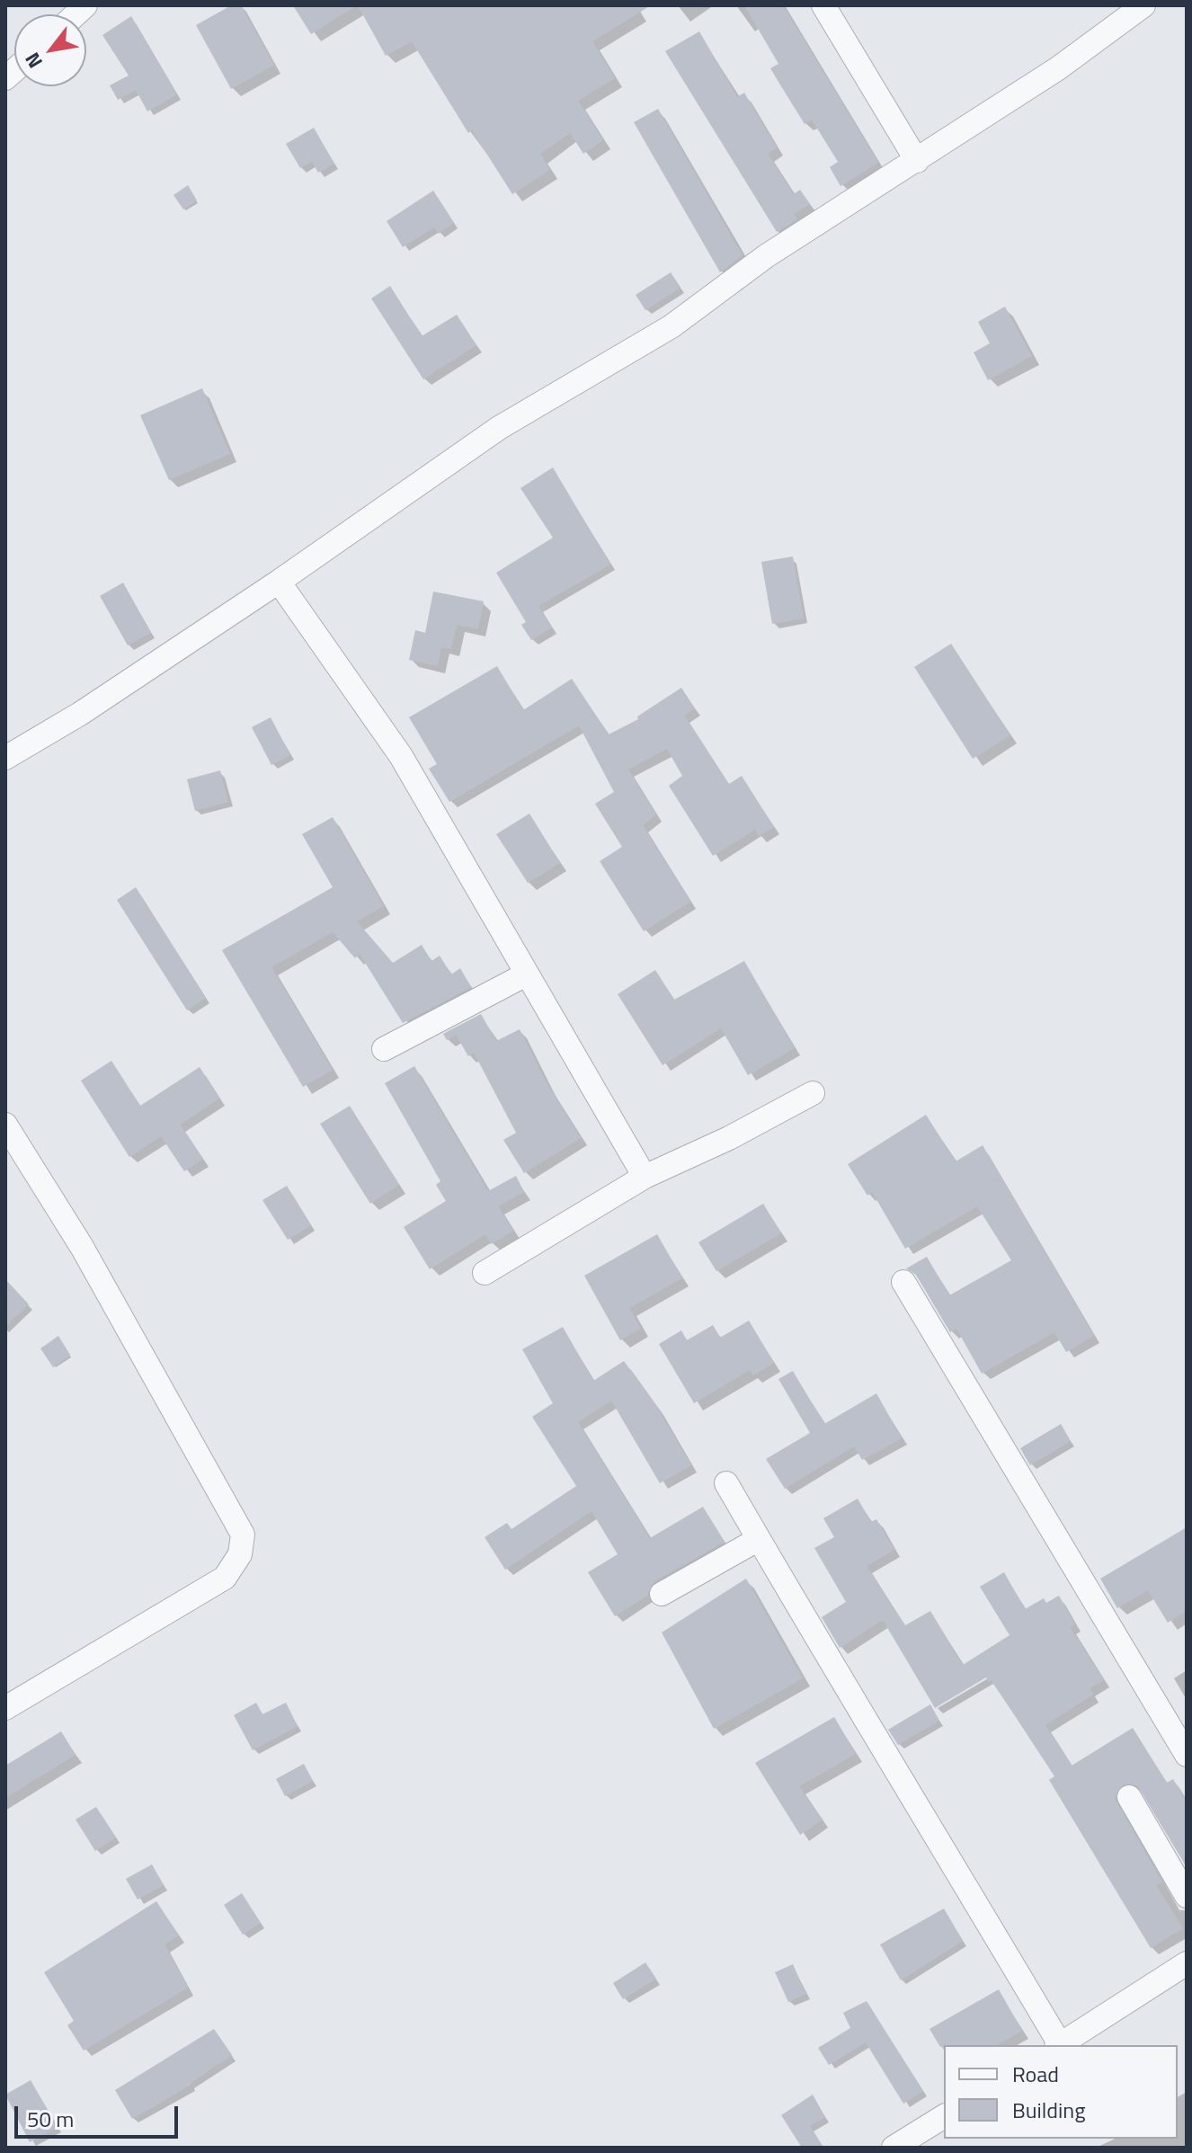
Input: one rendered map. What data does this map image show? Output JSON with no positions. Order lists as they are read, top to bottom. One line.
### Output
{"legend":["Road","Building"],"scale_bar":"50 m","north":"bottom left"}
